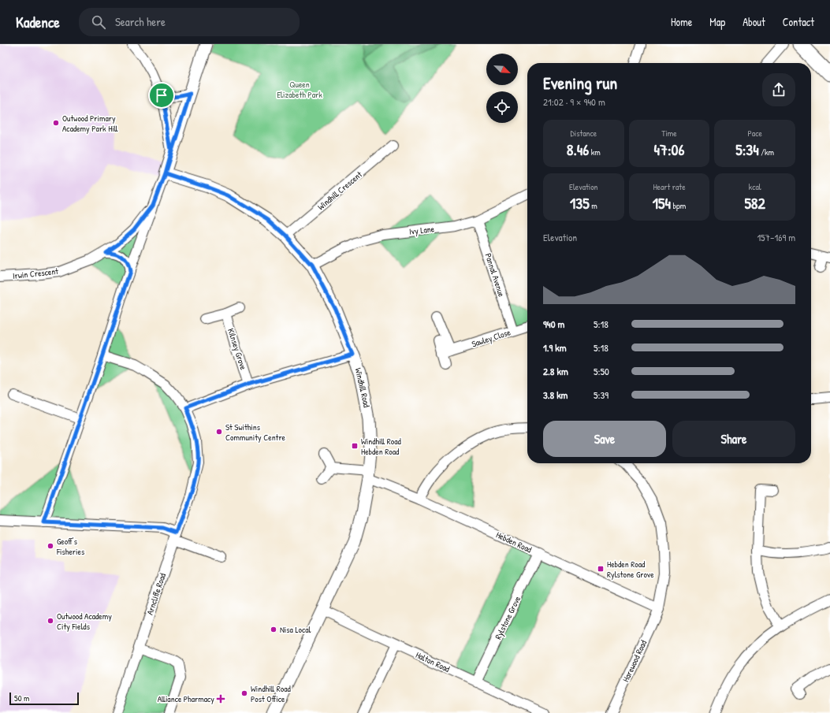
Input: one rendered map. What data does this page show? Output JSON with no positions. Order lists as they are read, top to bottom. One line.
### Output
{"streets":{"street":["Windhill Crescent","Ivy Lane","Irwin Crescent","Pannal Avenue","Sawley Close","Kilnsey Grove","Windhill Road","Hebden Road","Arncliffe Road","Rylstone Grove","Harewood Road","Halton Road"]},"crossings":[["Windhill Crescent","Windhill Road"],["Ivy Lane","Pannal Avenue"],["Ivy Lane","Windhill Road"],["Pannal Avenue","Sawley Close"],["Windhill Road","Hebden Road"],["Windhill Road","Halton Road"],["Hebden Road","Rylstone Grove"],["Hebden Road","Harewood Road"],["Rylstone Grove","Halton Road"]],"parks":["Queen Elizabeth Park"],"places":{"other":["Outwood Primary Academy Park Hill","St Swithins Community Centre","Geoff's Fisheries","Outwood Academy City Fields","Nisa Local","Windhill Road Post Office"],"transit":["Windhill Road Hebden Road","Hebden Road Rylstone Grove"],"health":["Alliance Pharmacy"]},"scale_bar":"50 m","north":"bottom right","page":{"header":"Kadence","search":"Search here","nav":["Home","Map","About","Contact"],"heading":["Evening run","21:02 · 9 × 940 m"],"stats":[["Distance","8.46 km"],["Time","47:06"],["Pace","5:34 /km"],["Elevation","135 m"],["Heart rate","154 bpm"],["kcal","582"]],"chart":["Elevation","157–169 m"],"list":[{"name":"940 m","note":"5:18"},{"name":"1.9 km","note":"5:18"},{"name":"2.8 km","note":"5:50"},{"name":"3.8 km","note":"5:39"}],"buttons":["Save","Share"],"scale":"50 m"}}
